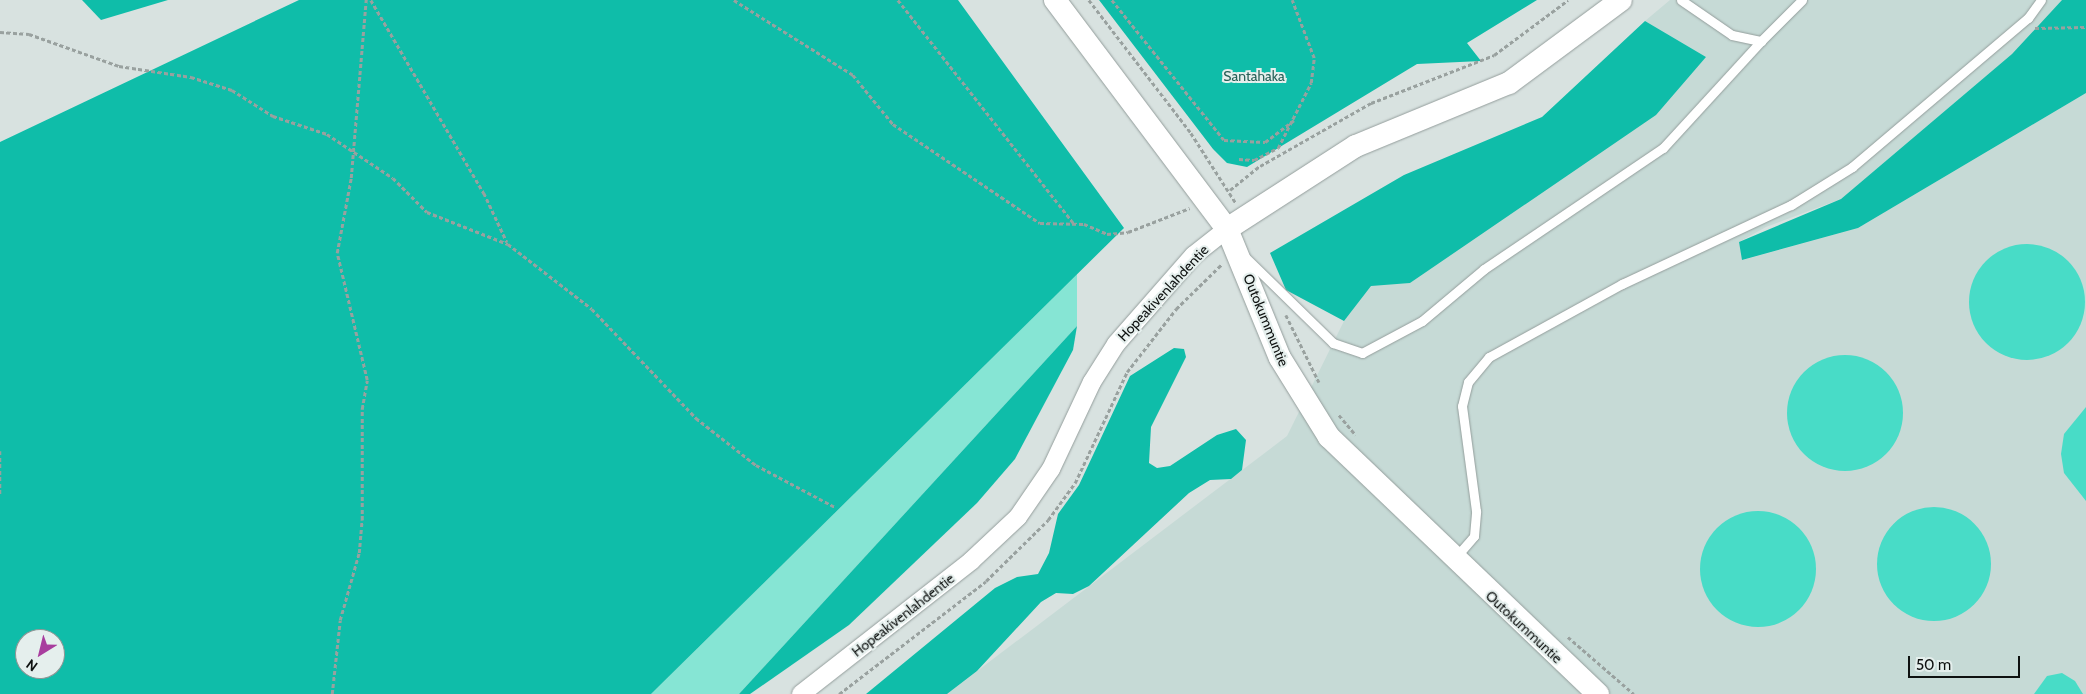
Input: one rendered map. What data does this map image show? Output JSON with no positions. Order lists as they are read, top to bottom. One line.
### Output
{"streets":{"street":["Hopeakivenlahdentie","Outokummuntie"]},"crossings":[["Hopeakivenlahdentie","Outokummuntie"]],"parks":["Santahaka"],"scale_bar":"50 m","north":"bottom left"}
